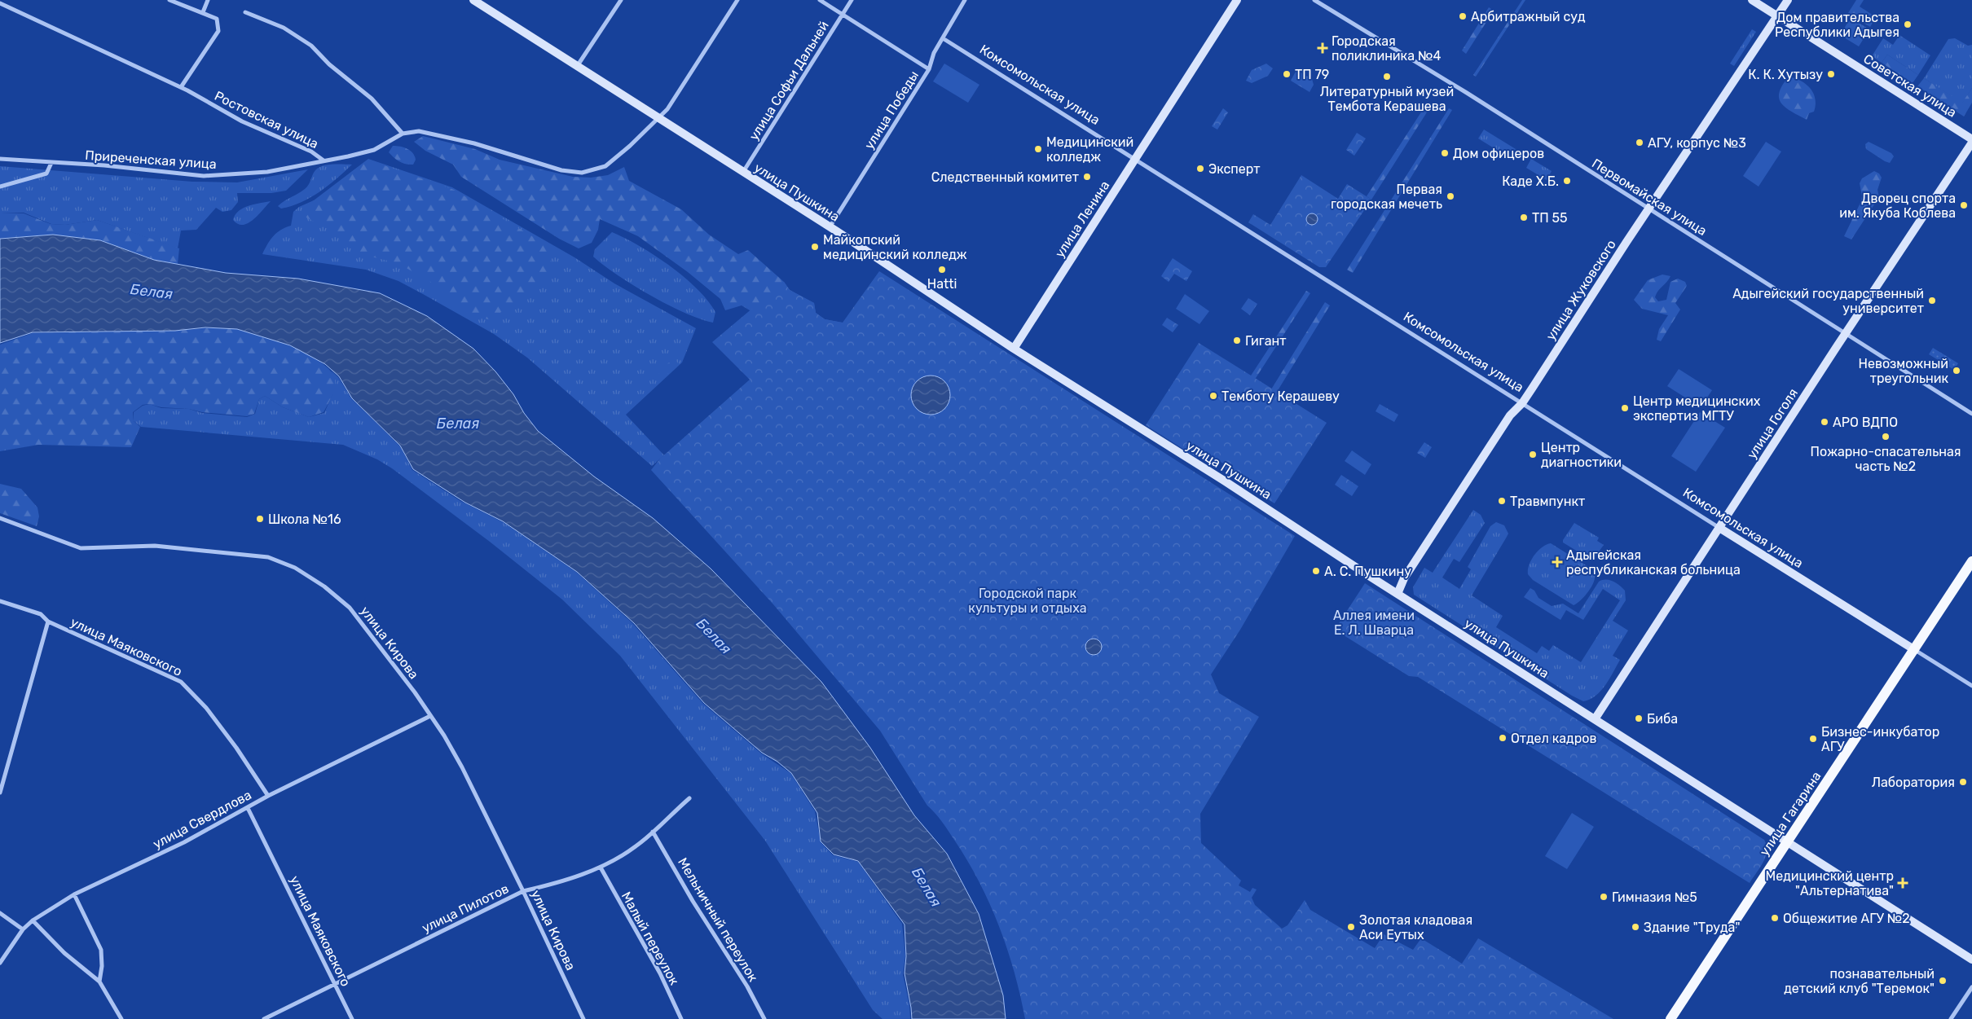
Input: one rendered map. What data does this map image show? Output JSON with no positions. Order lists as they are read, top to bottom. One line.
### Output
{"streets":{"main road":["Комсомольская улица","Советская улица","улица Пушкина","улица Ленина","улица Жуковского","улица Гоголя","улица Гагарина"],"street":["улица Софьи Дальней","улица Победы","Ростовская улица","Приреченская улица","Первомайская улица","улица Кирова","улица Маяковского","улица Свердлова","улица Пилотов","Мельничный переулок","Малый переулок"]},"crossings":[["улица Софьи Дальней","улица Пушкина"],["Комсомольская улица","улица Победы"],["Комсомольская улица","улица Ленина"],["Комсомольская улица","улица Жуковского"],["Комсомольская улица","улица Гоголя"],["Комсомольская улица","улица Гагарина"],["Советская улица","улица Жуковского"],["улица Победы","улица Пушкина"],["Ростовская улица","Приреченская улица"],["Ростовская улица","улица Пушкина"],["улица Пушкина","улица Ленина"],["улица Пушкина","улица Жуковского"],["улица Пушкина","улица Гоголя"],["улица Пушкина","улица Гагарина"],["Первомайская улица","улица Жуковского"],["Первомайская улица","улица Гоголя"],["улица Кирова","улица Свердлова"],["улица Кирова","улица Пилотов"],["улица Маяковского","улица Свердлова"],["улица Маяковского","улица Пилотов"],["улица Пилотов","Мельничный переулок"],["улица Пилотов","Малый переулок"]],"water":["Белая"],"parks":["Городской парк культуры и отдыха","Аллея имени Е. Л. Шварца"],"places":{"other":["Арбитражный суд","Дом правительства Республики Адыгея","ТП 79","К. К. Хутызу","Литературный музей Тембота Керашева","АГУ, корпус №3","Медицинский колледж","Дом офицеров","Эксперт","Следственный комитет","Каде Х.Б.","Первая городская мечеть","Дворец спорта им. Якуба Коблева","ТП 55","Майкопский медицинский колледж","Hatti","Адыгейский государственный университет","Гигант","Невозможный треугольник","Темботу Керашеву","Центр медицинских экспертиз МГТУ","АРО ВДПО","Пожарно-спасательная часть №2","Центр диагностики","Травмпункт","Школа №16","А. С. Пушкину","Биба","Отдел кадров","Бизнес-инкубатор АГУ","Лаборатория","Гимназия №5","Общежитие АГУ №2","Золотая кладовая Аси Еутых","Здание \"Труда\"","познавательный детский клуб \"Теремок\""],"health":["Городская поликлиника №4","Адыгейская республиканская больница","Медицинский центр \"Альтернатива\""]}}
